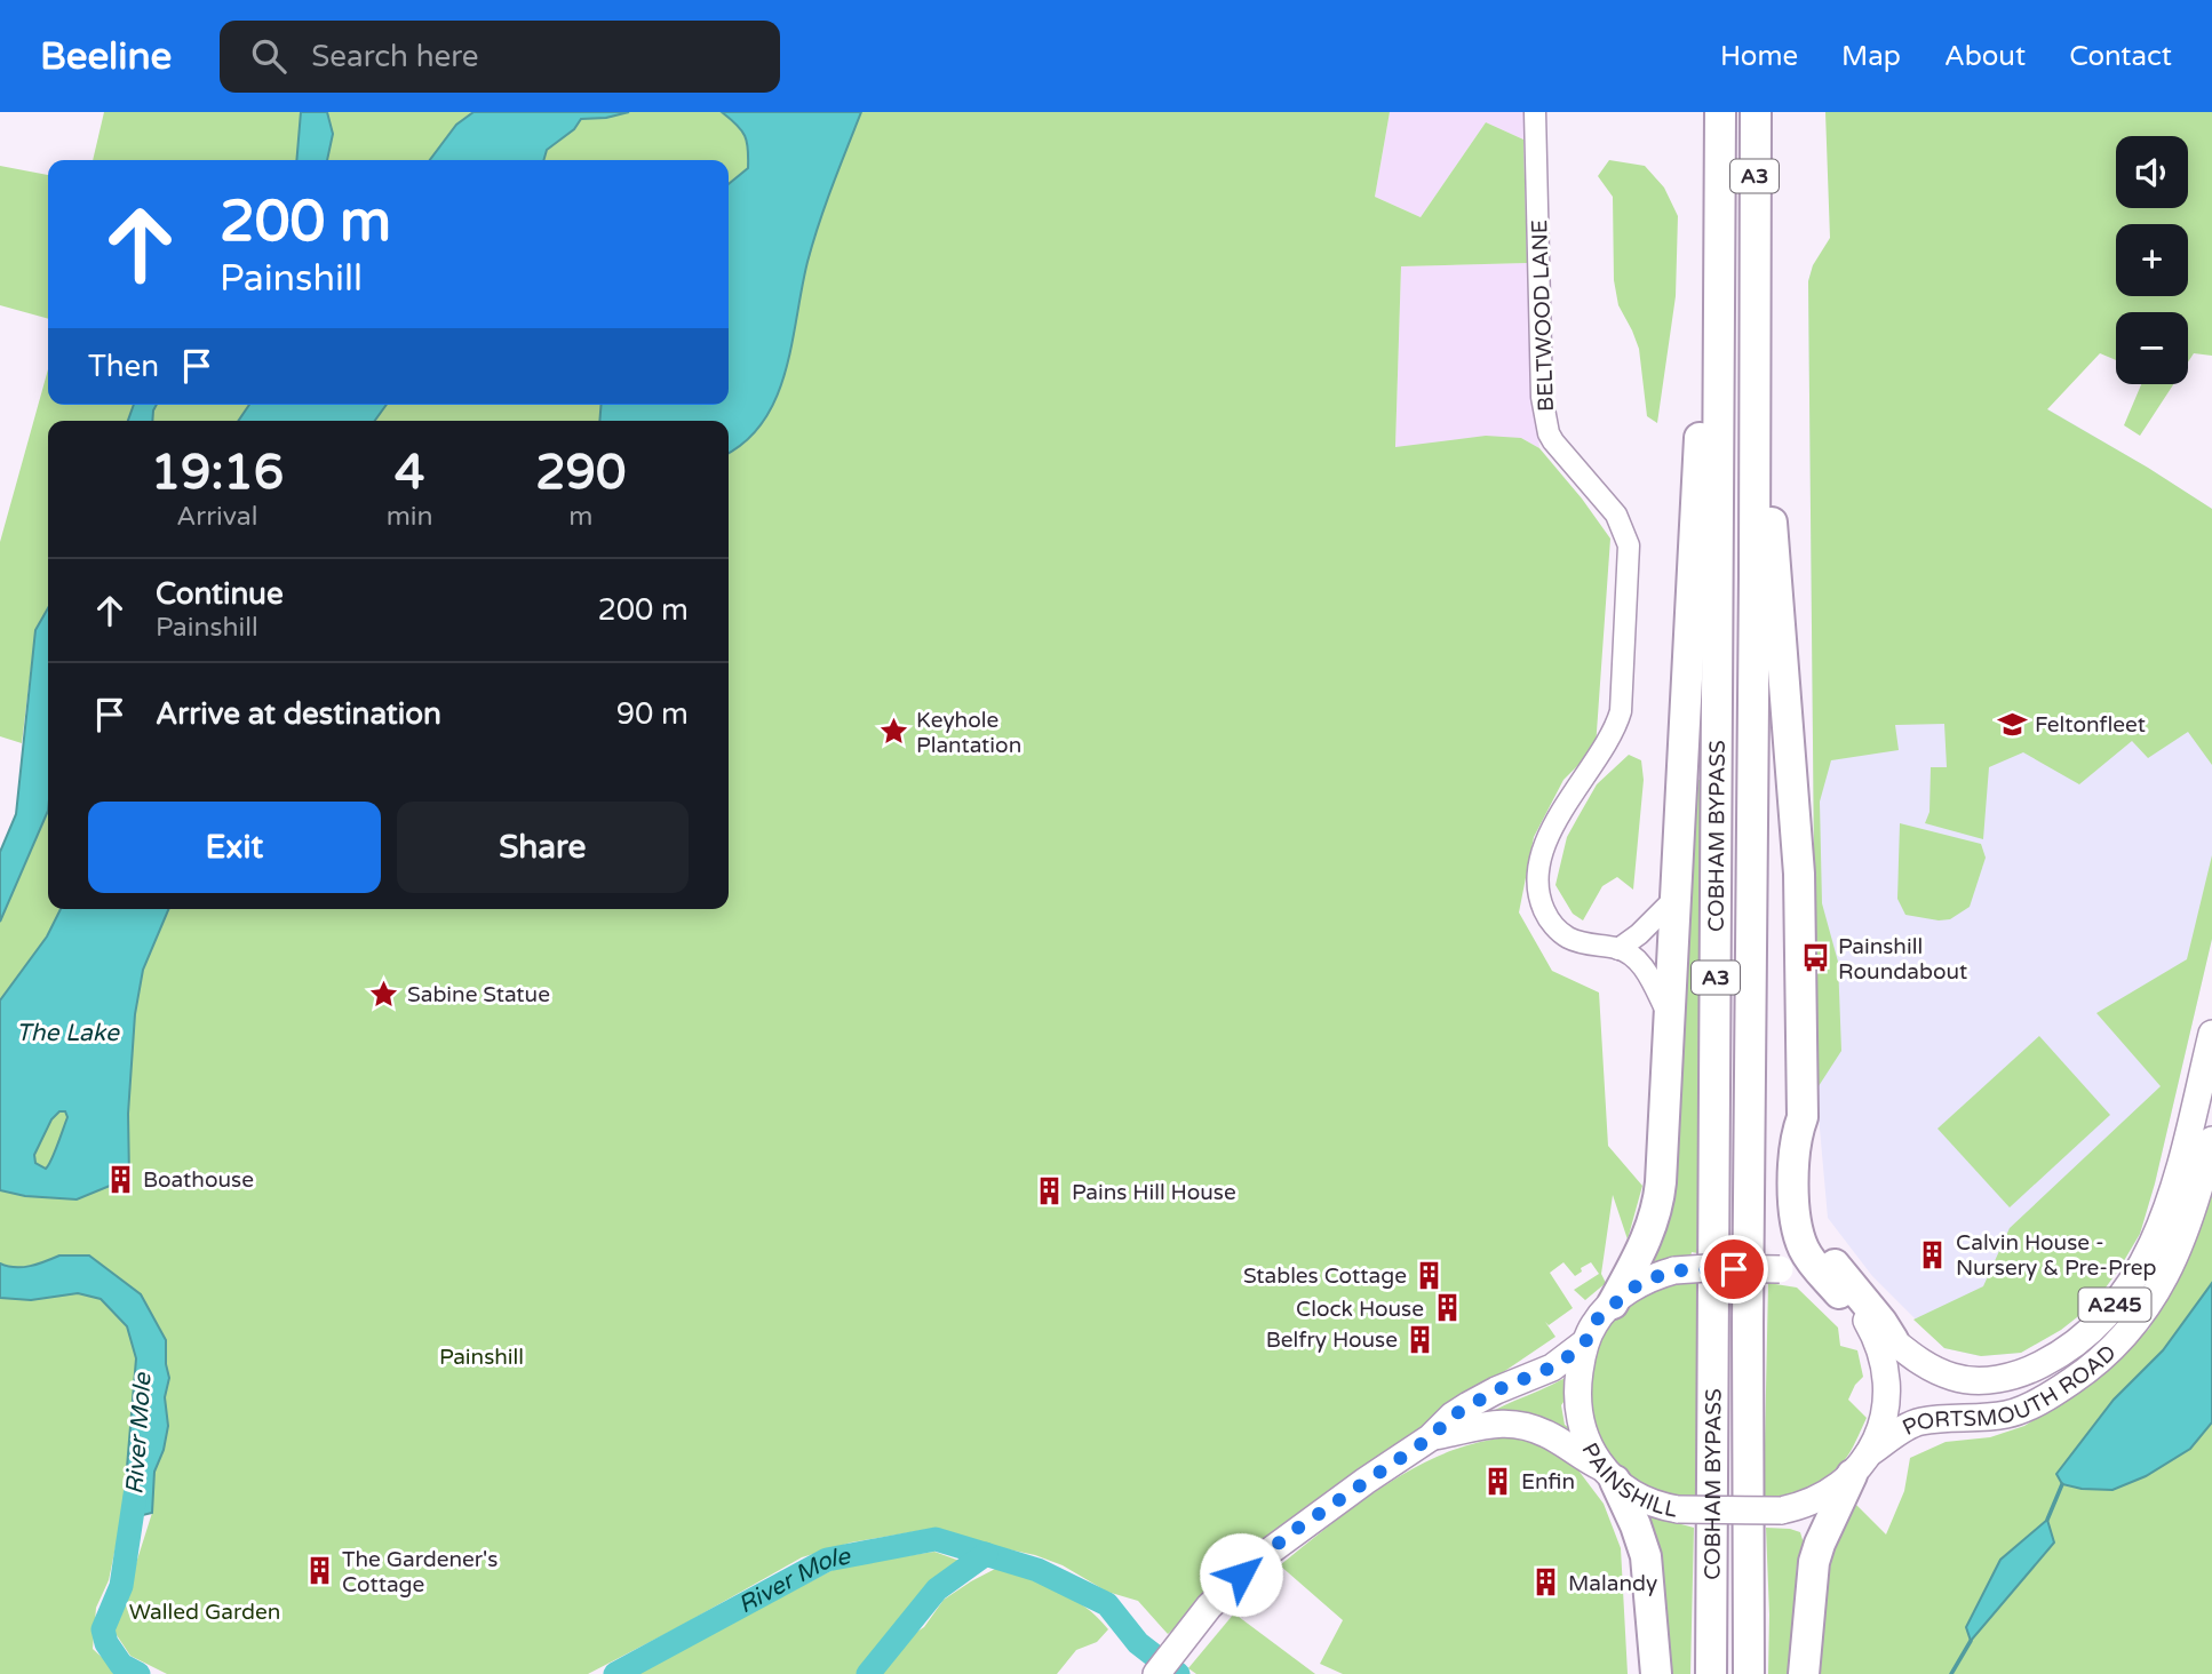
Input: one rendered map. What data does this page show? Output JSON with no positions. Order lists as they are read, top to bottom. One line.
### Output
{"streets":{"highway":["A3","COBHAM BYPASS"],"main road":["A245","PORTSMOUTH ROAD","PAINSHILL"],"street":["BELTWOOD LANE"]},"crossings":[["A3","COBHAM BYPASS"],["PORTSMOUTH ROAD","PAINSHILL"]],"water":["The Lake","River Mole"],"parks":["Painshill","Walled Garden"],"places":{"school or university":["Feltonfleet"],"place":["Keyhole Plantation","Sabine Statue"],"bus stop":["Painshill Roundabout"],"building":["Boathouse","Pains Hill House","Calvin House - Nursery & Pre-Prep","Stables Cottage","Clock House","Belfry House","Enfin","The Gardener's Cottage","Malandy"]},"page":{"header":"Beeline","search":"Search here","nav":["Home","Map","About","Contact"],"map_buttons":["+","−"],"turn":["200 m","Painshill"],"then":"Then","eta":["19:16","Arrival","4","min","290","m"],"list":[{"name":"Continue","note":"Painshill","value":"200 m"},{"name":"Arrive at destination","value":"90 m"}],"buttons":["Exit","Share"]}}
